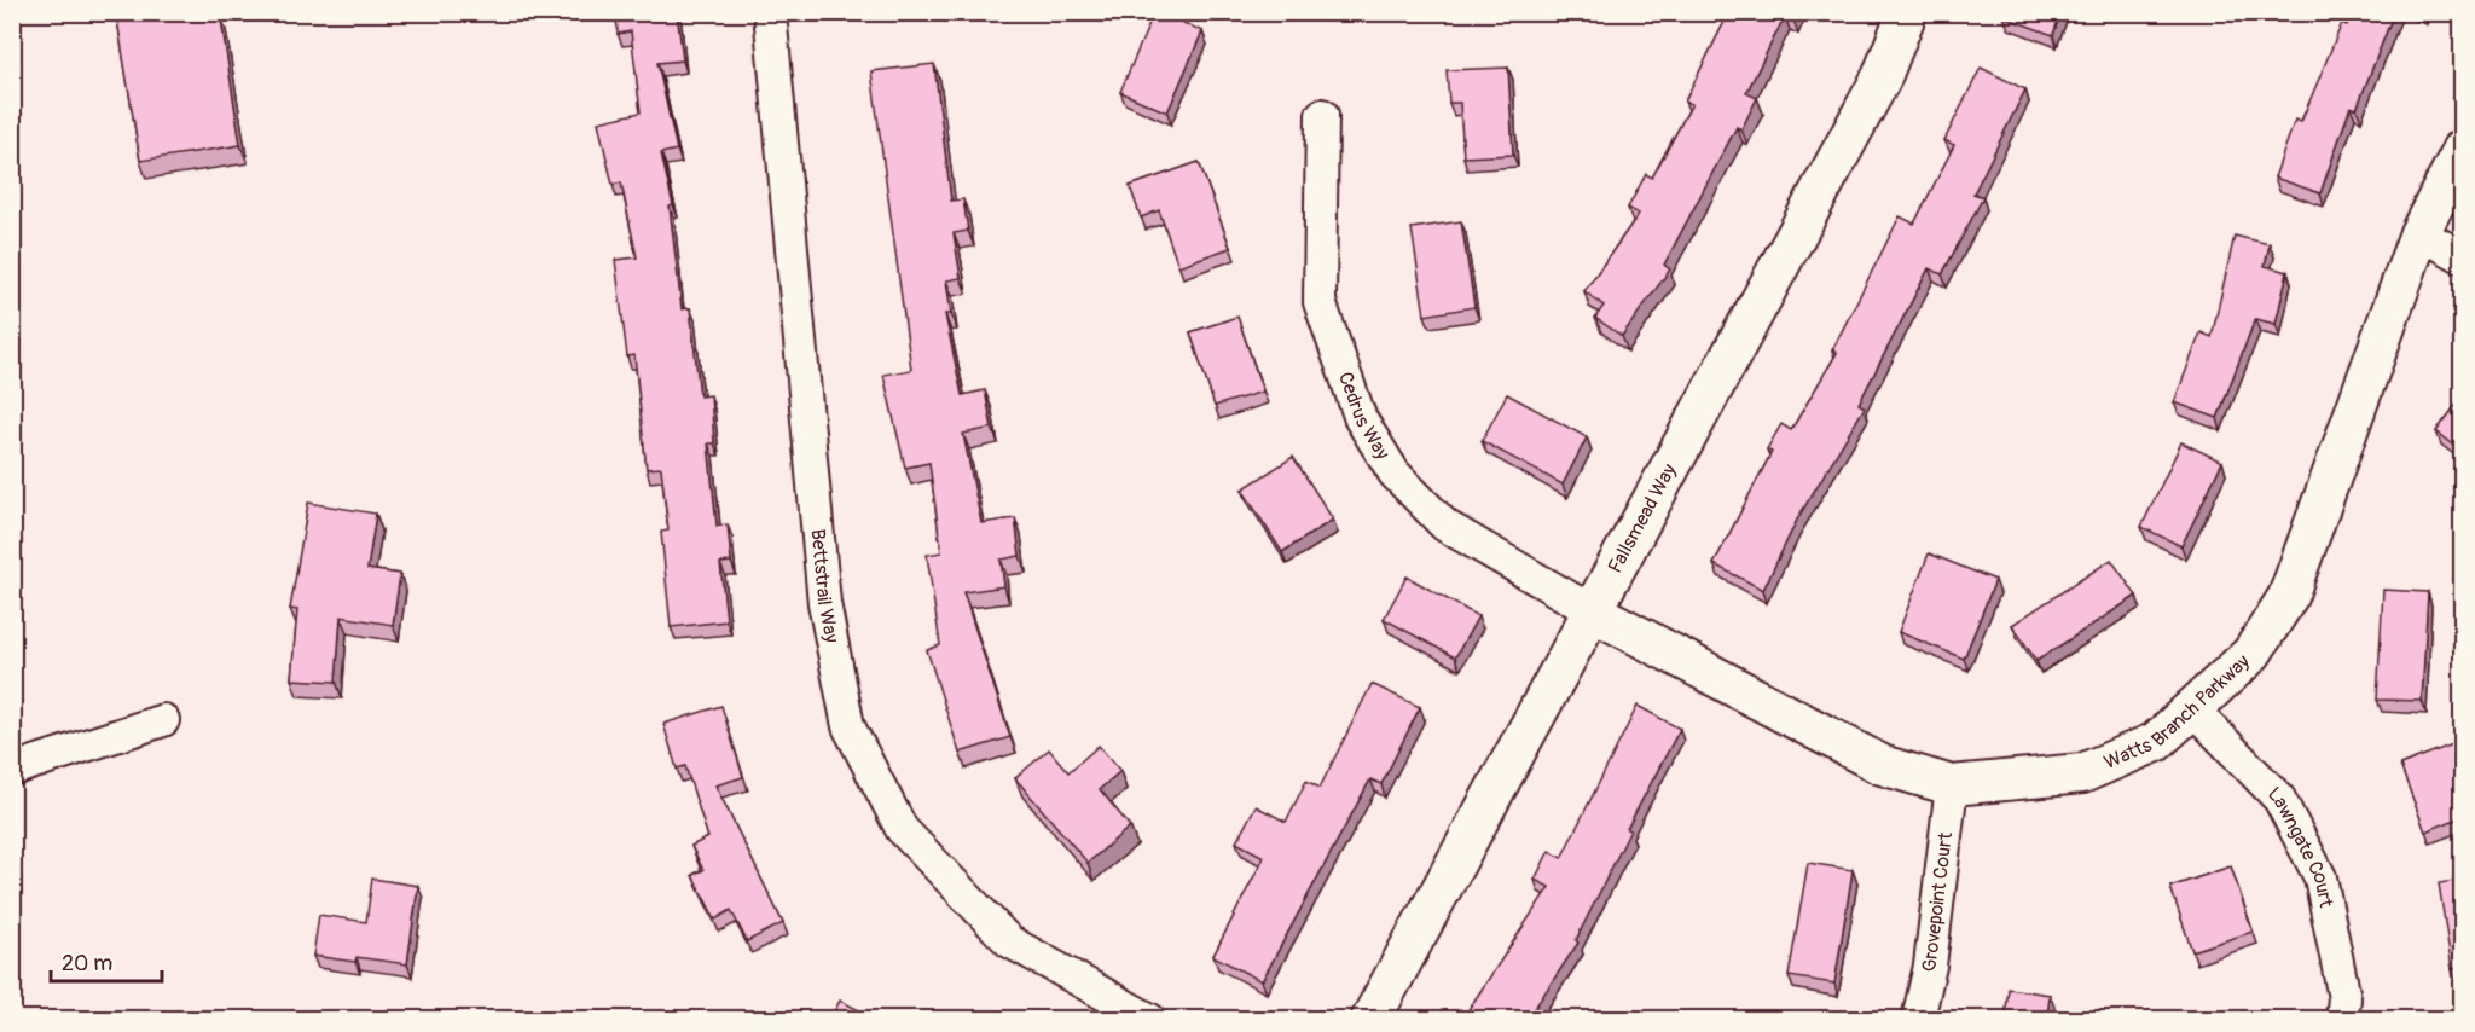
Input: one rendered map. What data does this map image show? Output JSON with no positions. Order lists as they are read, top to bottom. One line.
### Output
{"streets":{"street":["Cedrus Way","Fallsmead Way","Bettstrail Way","Watts Branch Parkway","Lawngate Court","Grovepoint Court"]},"crossings":[["Cedrus Way","Fallsmead Way"],["Cedrus Way","Watts Branch Parkway"],["Fallsmead Way","Watts Branch Parkway"],["Watts Branch Parkway","Lawngate Court"],["Watts Branch Parkway","Grovepoint Court"]],"scale_bar":"20 m"}
